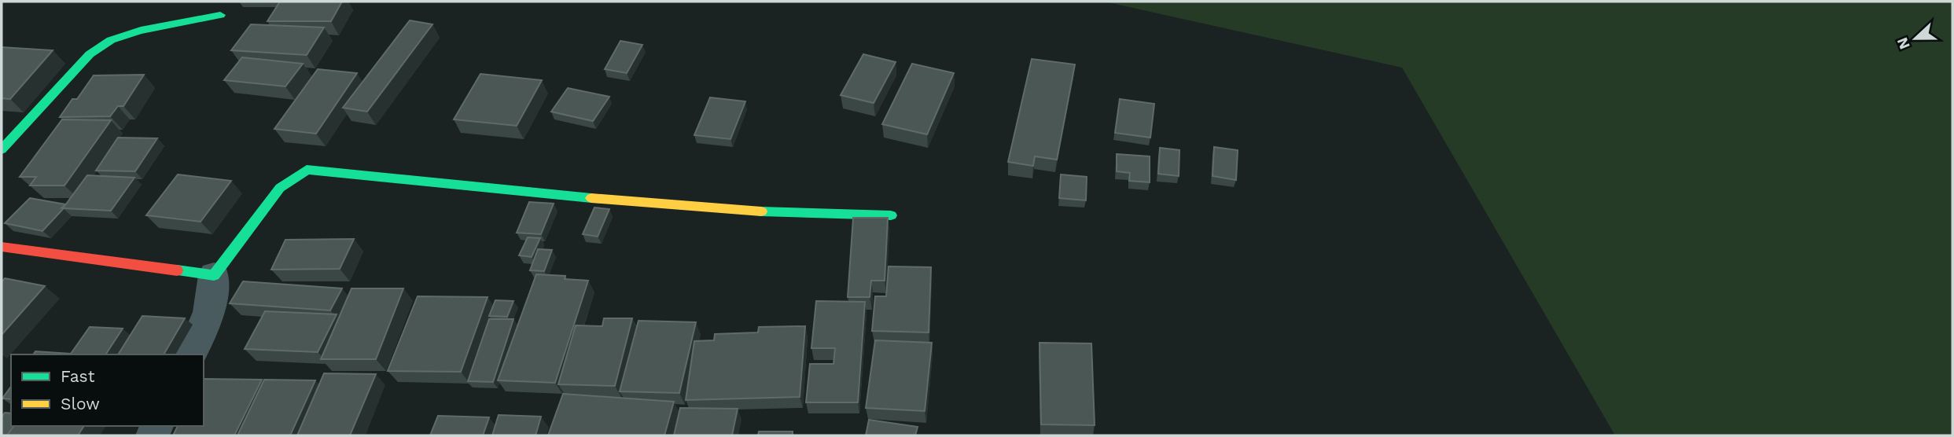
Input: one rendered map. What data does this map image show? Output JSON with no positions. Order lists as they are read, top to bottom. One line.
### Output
{"legend":["Fast","Slow"],"north":"left"}
